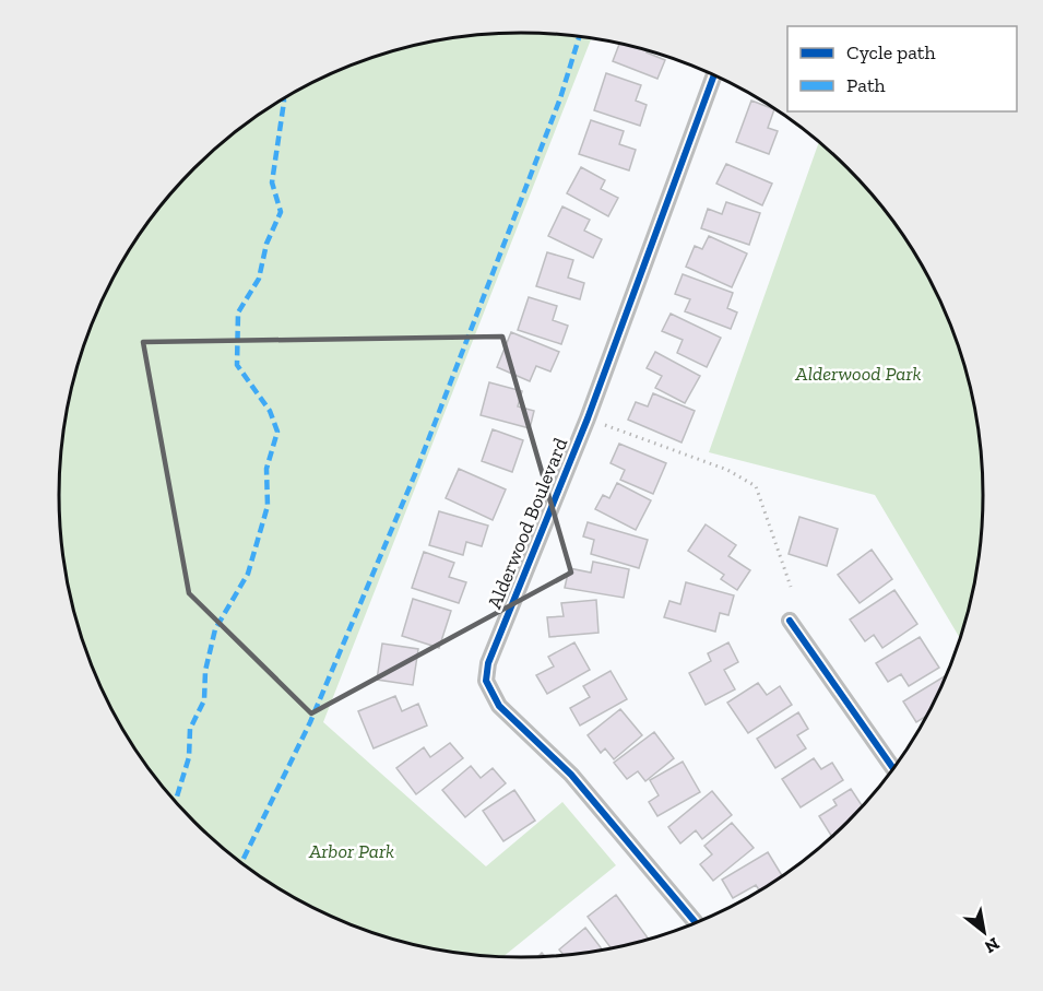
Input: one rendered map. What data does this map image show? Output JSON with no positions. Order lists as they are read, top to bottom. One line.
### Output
{"streets":{"street":["Alderwood Boulevard"]},"parks":["Alderwood Park","Arbor Park"],"legend":["Cycle path","Path"],"north":"bottom right"}
